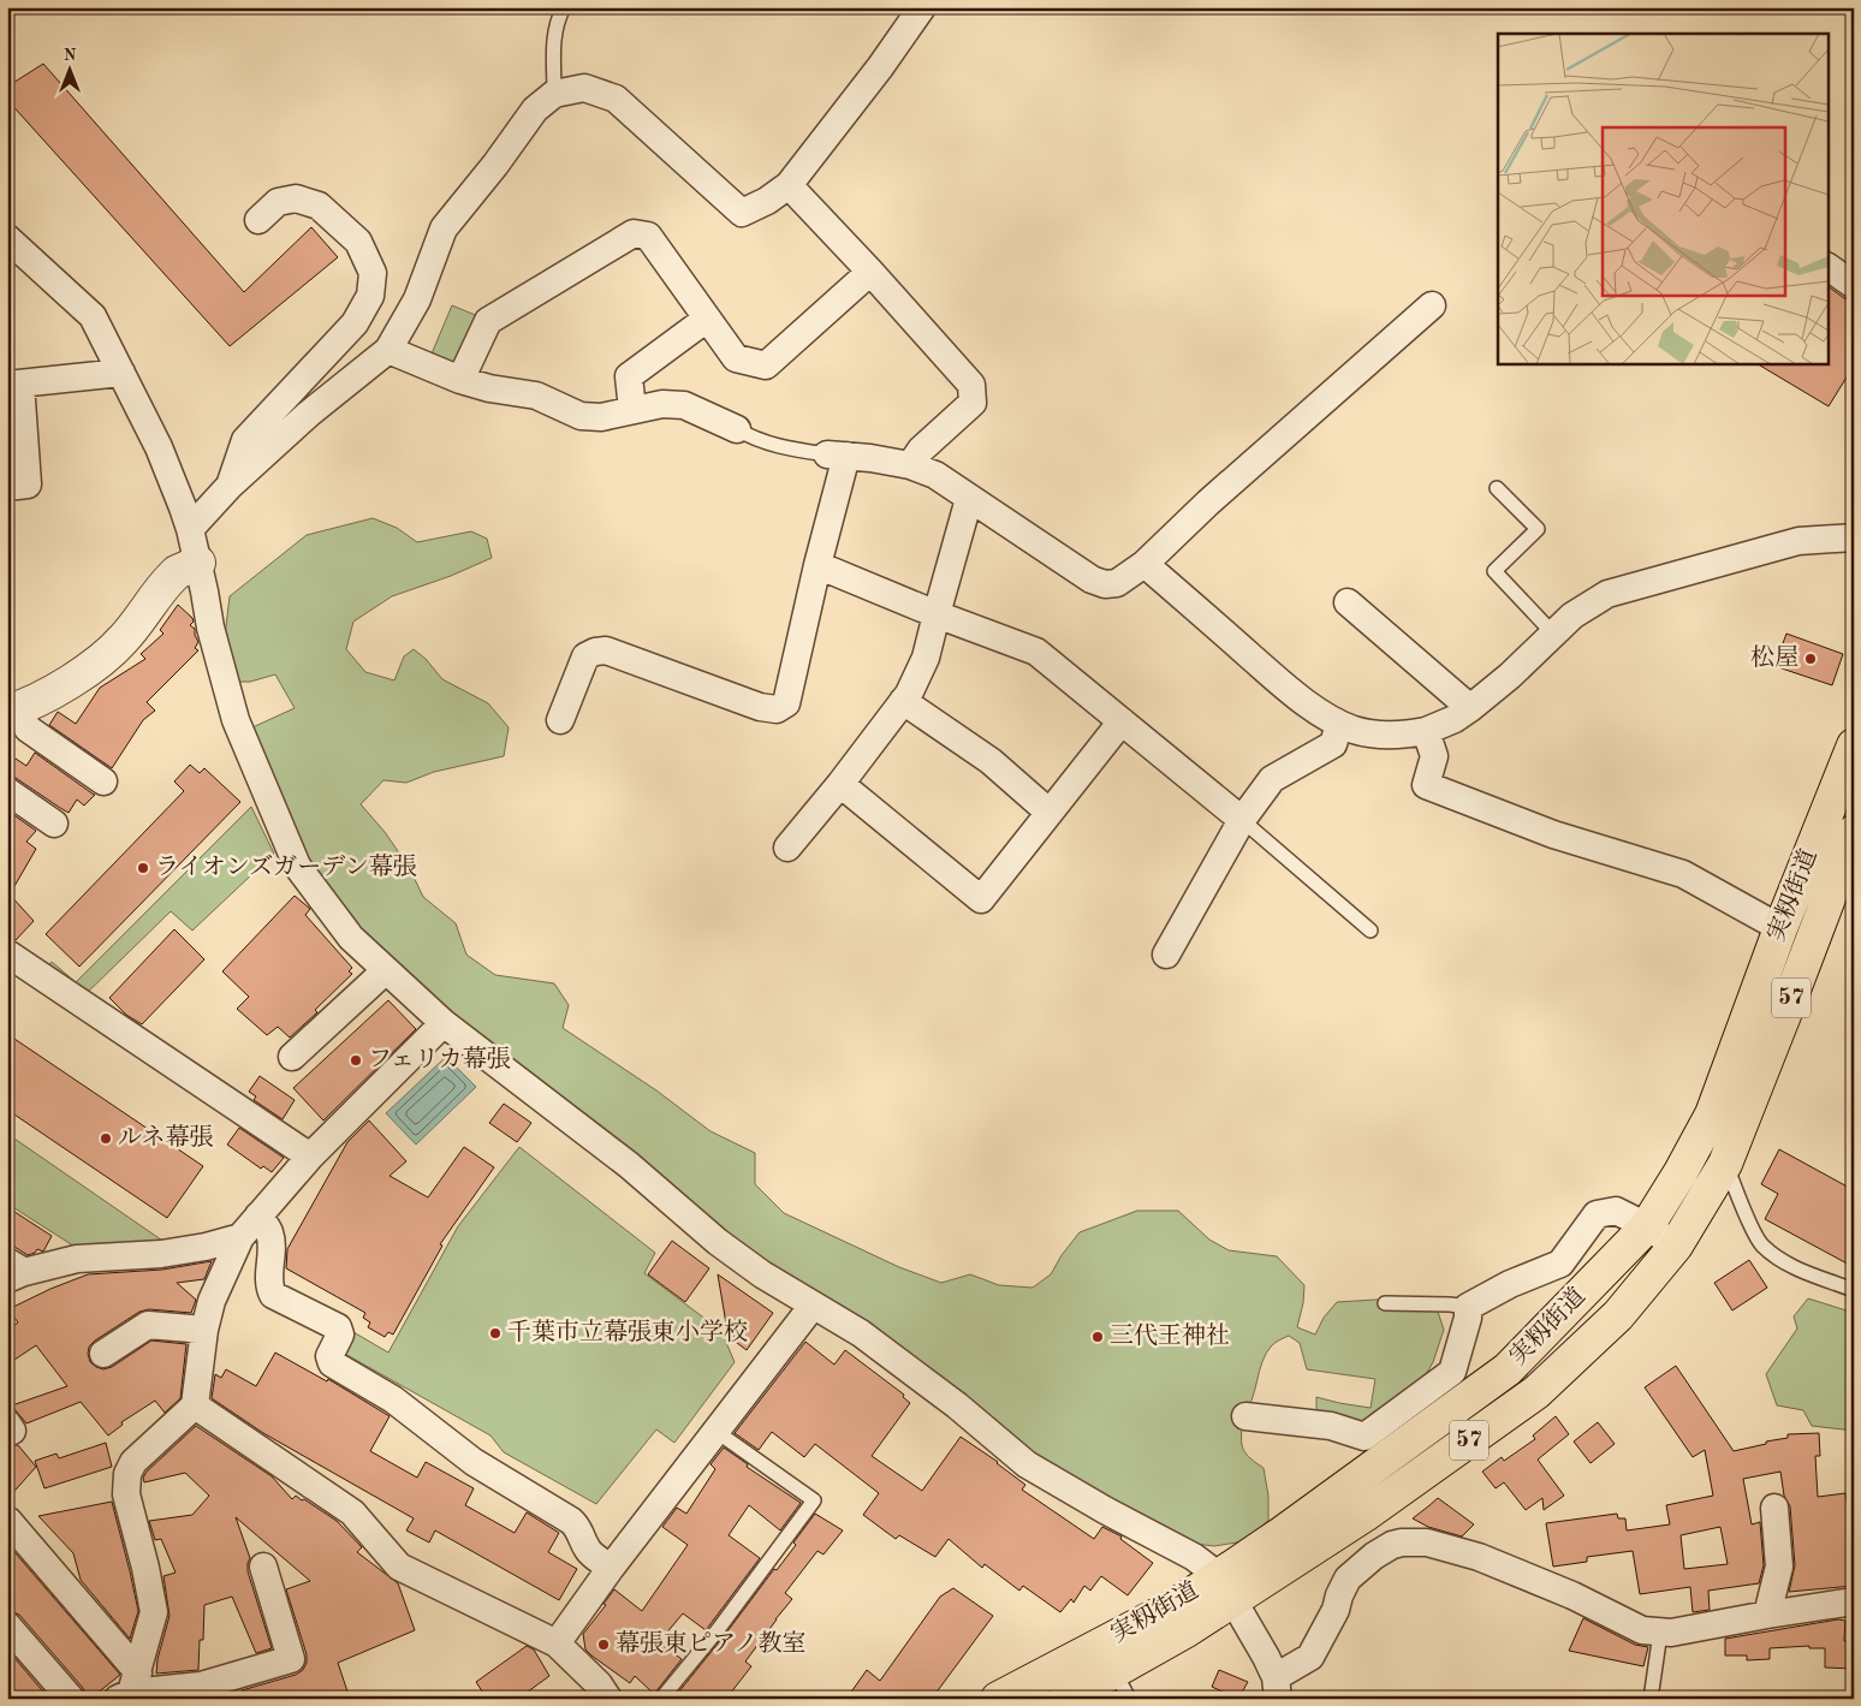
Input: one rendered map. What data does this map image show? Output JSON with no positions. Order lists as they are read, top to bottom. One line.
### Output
{"streets":{"main road":["実籾街道","57"]},"places":["松屋","ライオンズガーデン幕張","フェリカ幕張","ルネ幕張","千葉市立幕張東小学校","三代王神社","幕張東ピアノ教室"],"north":"top"}
